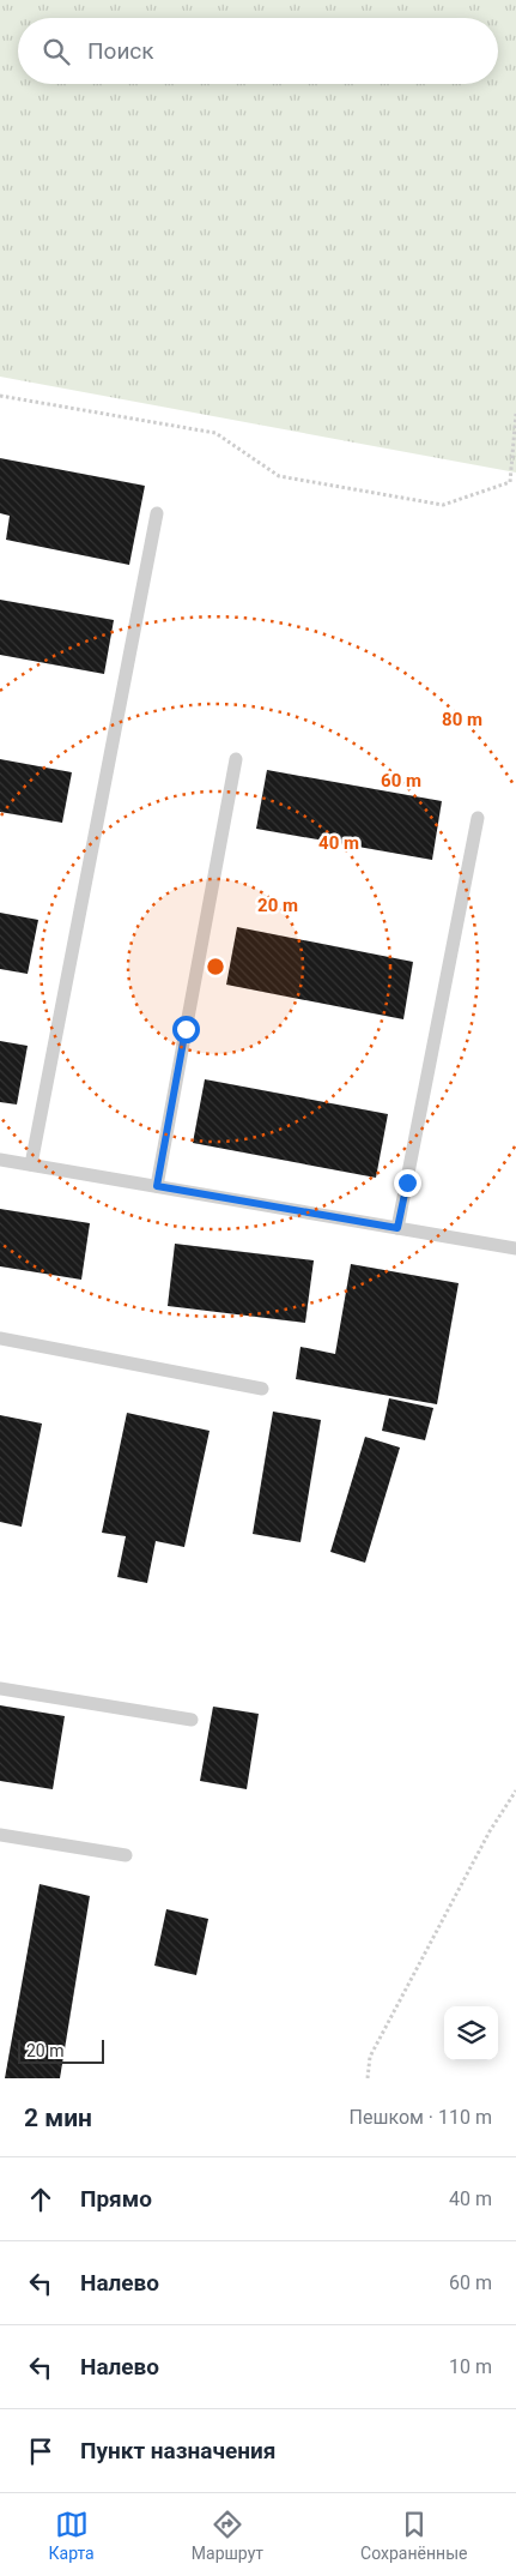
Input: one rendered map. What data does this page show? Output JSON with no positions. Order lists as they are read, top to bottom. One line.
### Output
{"scale_bar":"20 m","page":{"search":"Поиск","scale":"20 m","heading":["2 мин","Пешком · 110 m"],"list":[["Прямо","40 m"],["Налево","60 m"],["Налево","10 m"],"Пункт назначения"],"nav":["Карта","Маршрут","Сохранённые"]},"rings":["80 m","60 m","40 m","20 m"]}
